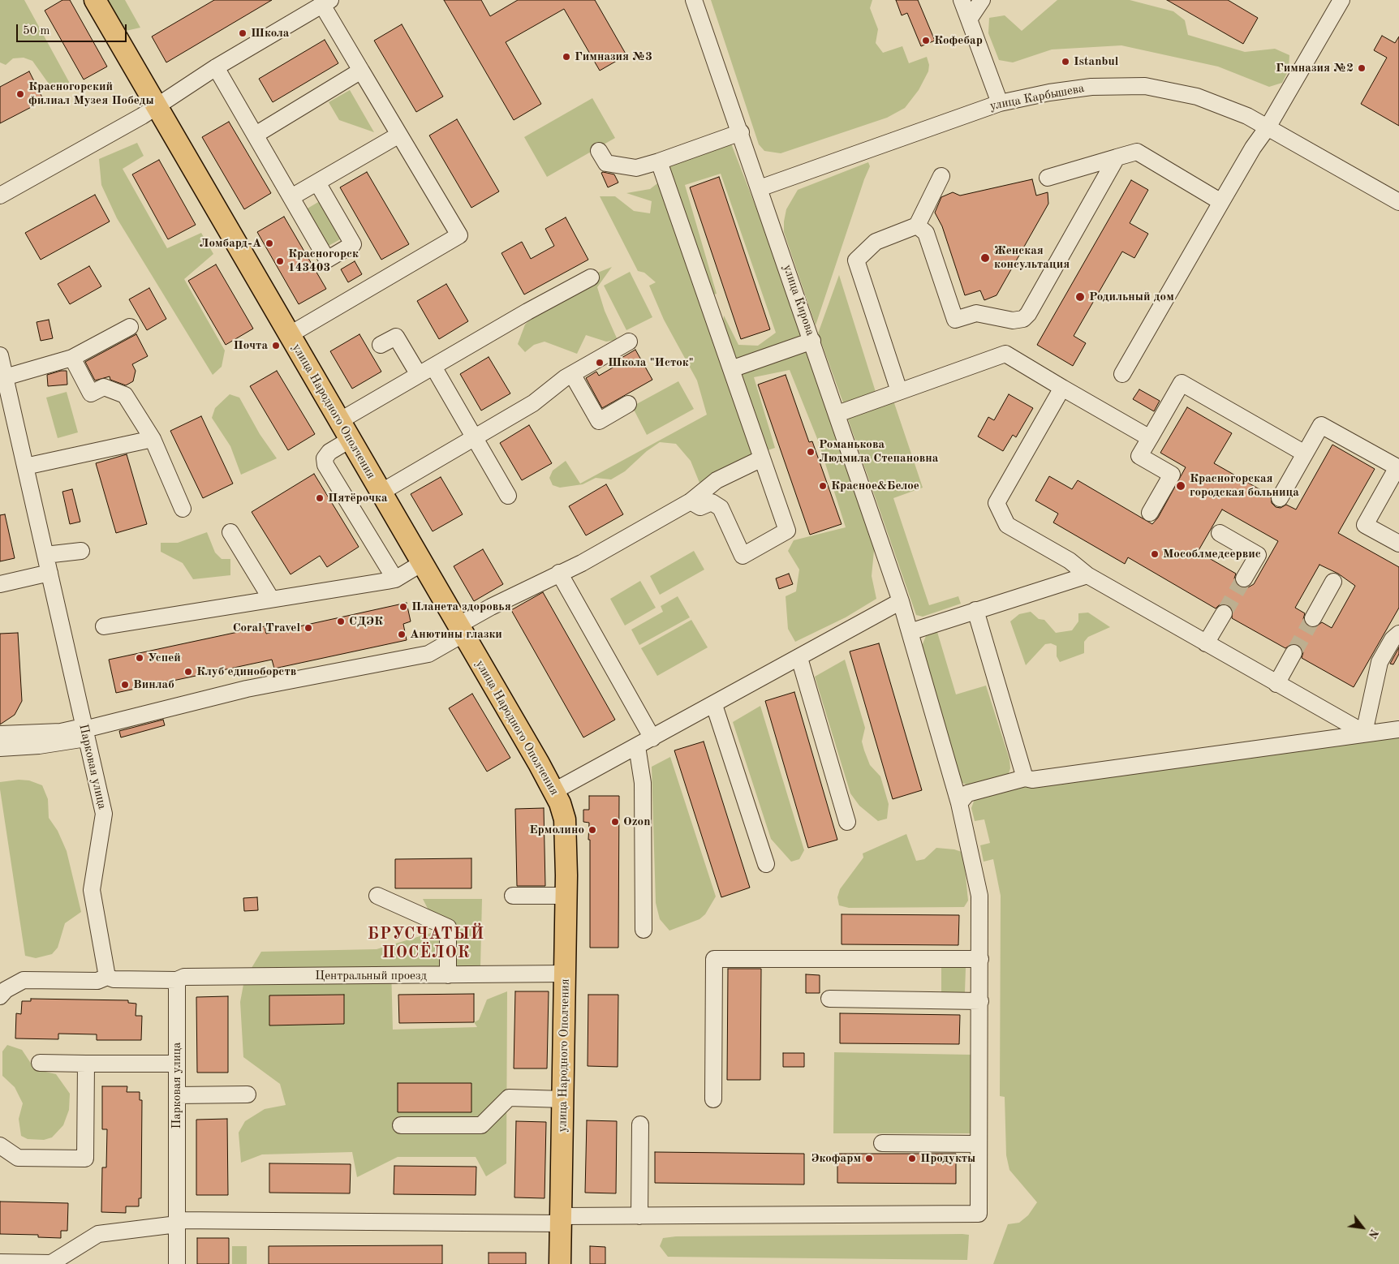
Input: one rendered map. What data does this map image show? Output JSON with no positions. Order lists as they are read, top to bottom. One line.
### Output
{"streets":{"main road":["улица Народного Ополчения"],"street":["улица Карбышева","улица Кирова","Парковая улица","Центральный проезд"]},"crossings":[["улица Карбышева","улица Кирова"],["улица Народного Ополчения","Центральный проезд"],["Парковая улица","Центральный проезд"]],"districts":["БРУСЧАТЫЙ ПОСЁЛОК"],"places":["Школа","Кофебар","Гимназия №3","Istanbul","Гимназия №2","Красногорский филиал Музея Победы","Ломбард-А","Женская консультация","Красногорск 143403","Родильный дом","Почта","Школа \"Исток\"","Романькова Людмила Степановна","Красное&Белое","Красногорская городская больница","Пятёрочка","Мособлмедсервис","Планета здоровья","СДЭК","Coral Travel","Анютины глазки","Успей","Клуб единоборств","Винлаб","Ozon","Ермолино","Экофарм","Продукты"],"scale_bar":"50 m","north":"bottom right"}
